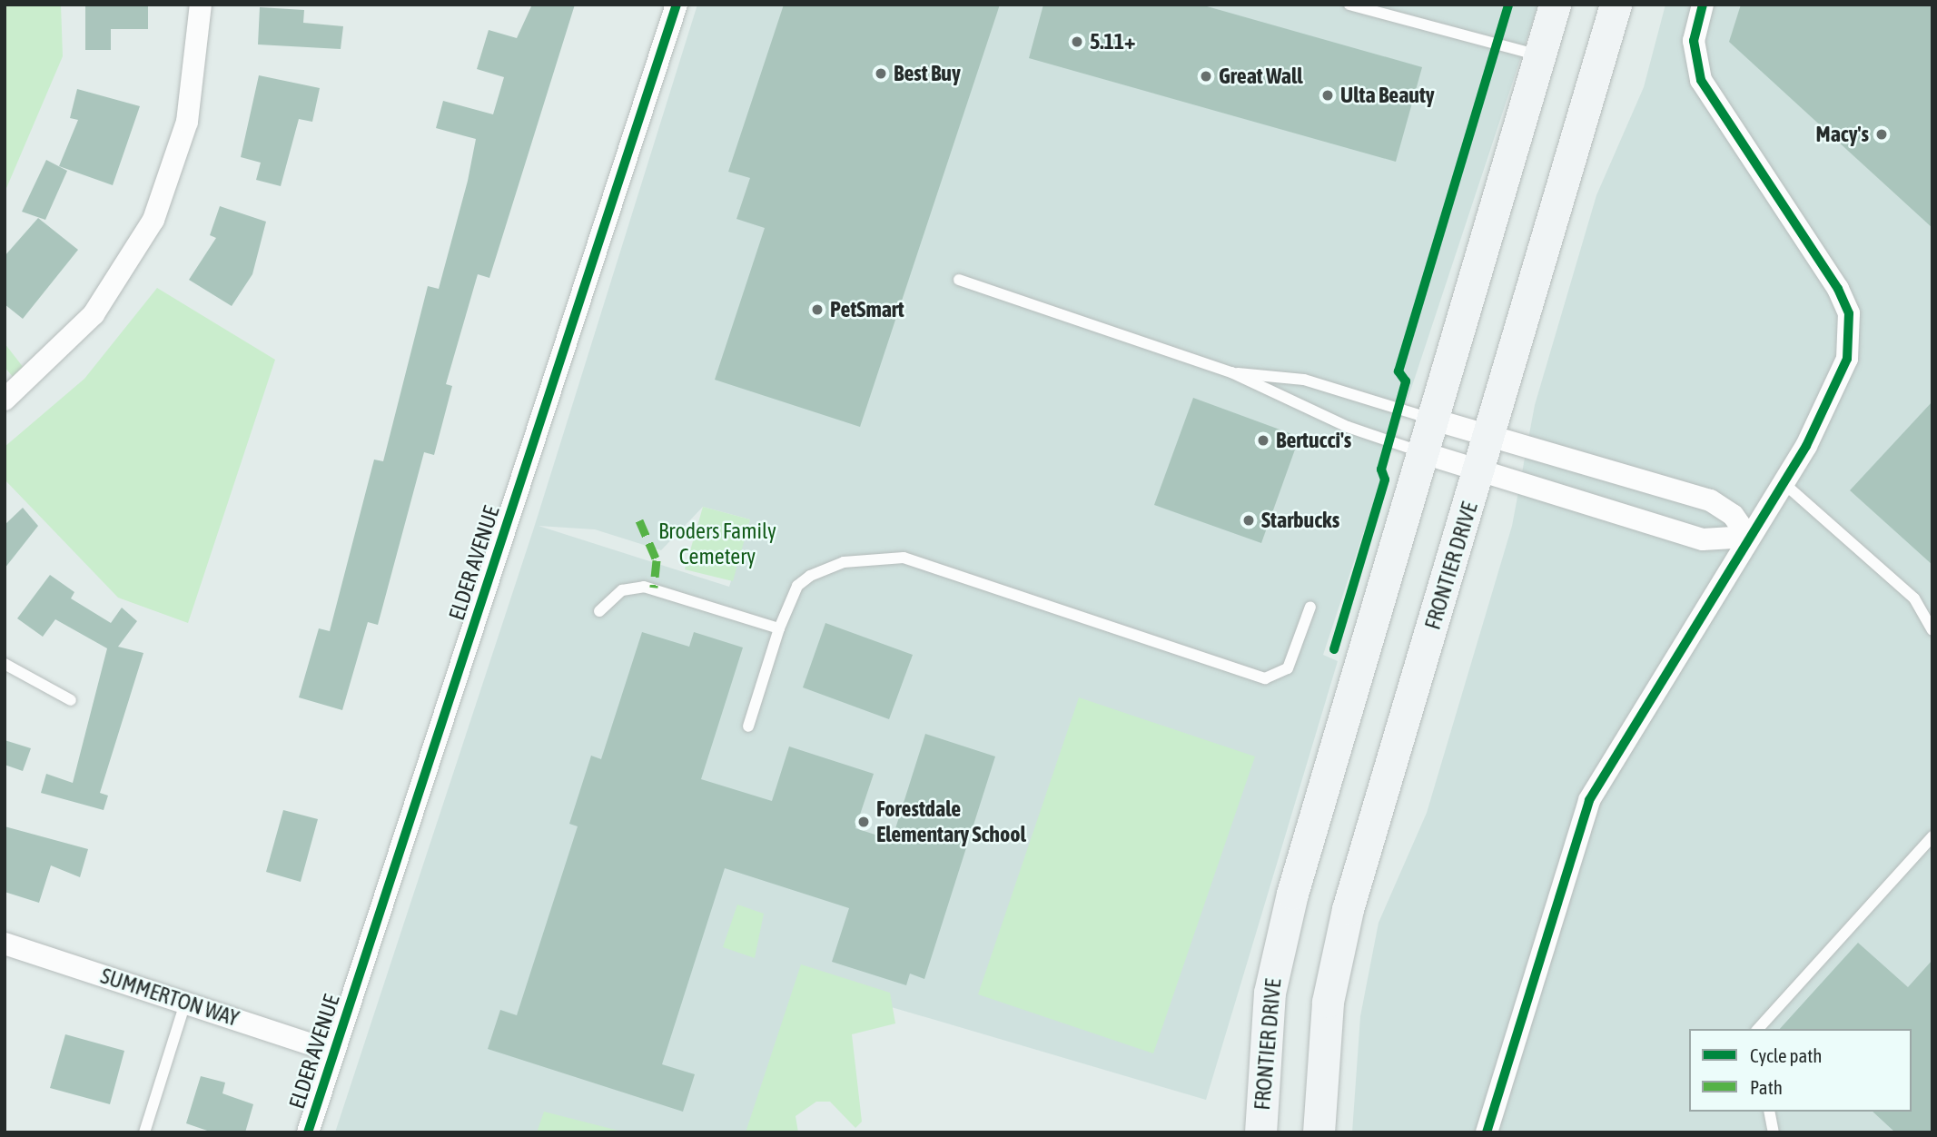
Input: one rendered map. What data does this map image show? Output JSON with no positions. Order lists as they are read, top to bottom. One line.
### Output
{"streets":{"main road":["FRONTIER DRIVE"],"street":["ELDER AVENUE","SUMMERTON WAY"]},"crossings":[["ELDER AVENUE","SUMMERTON WAY"]],"parks":["Broders Family Cemetery"],"places":["5.11+","Best Buy","Great Wall","Ulta Beauty","Macy's","PetSmart","Bertucci's","Starbucks","Forestdale Elementary School"],"legend":["Cycle path","Path"]}
